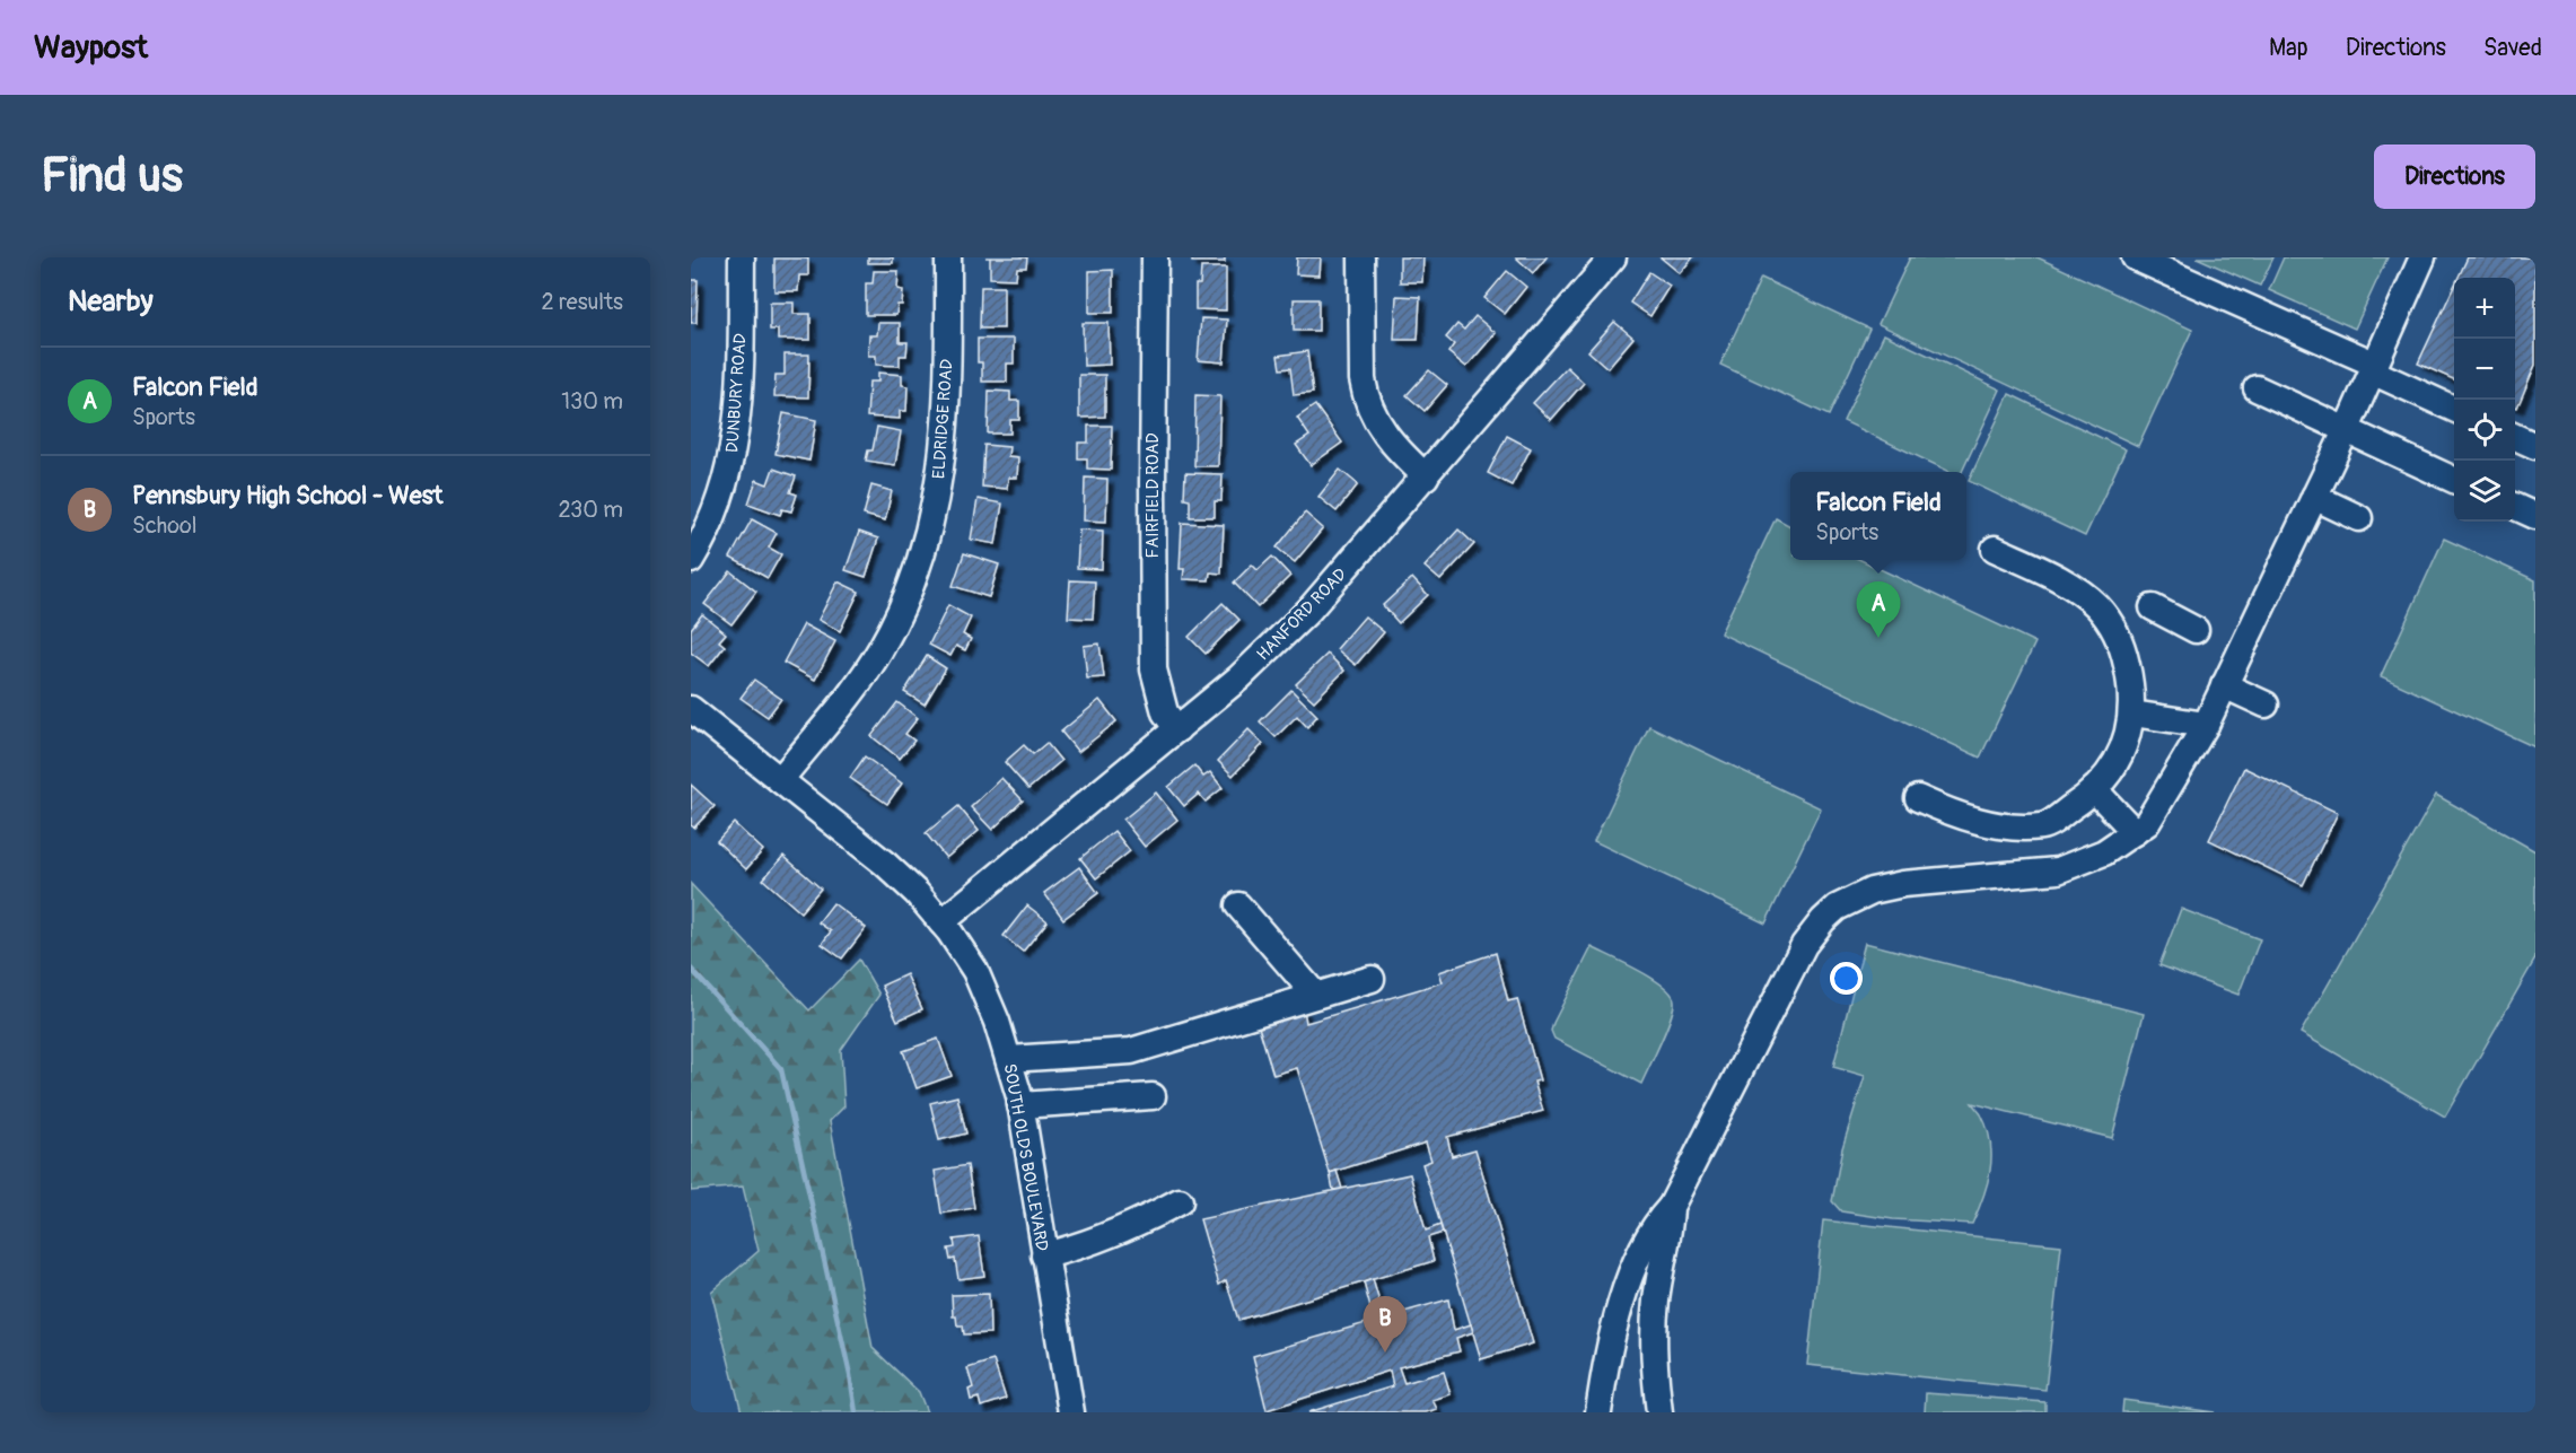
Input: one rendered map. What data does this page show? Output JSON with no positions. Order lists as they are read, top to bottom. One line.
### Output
{"streets":{"street":["DUNBURY ROAD","ELDRIDGE ROAD","FAIRFIELD ROAD","HANFORD ROAD","SOUTH OLDS BOULEVARD"]},"crossings":[["ELDRIDGE ROAD","SOUTH OLDS BOULEVARD"],["FAIRFIELD ROAD","HANFORD ROAD"],["HANFORD ROAD","SOUTH OLDS BOULEVARD"]],"page":{"header":"Waypost","nav":["Map","Directions","Saved"],"buttons":"Directions","title":"Find us","heading":["Nearby","2 results"],"map_buttons":["+","−"],"list":[{"mark":"A","name":"Falcon Field","note":"Sports","value":"130 m"},{"mark":"B","name":"Pennsbury High School - West","note":"School","value":"230 m"}],"popup":["Falcon Field","Sports"],"pins":["A","B"]}}
